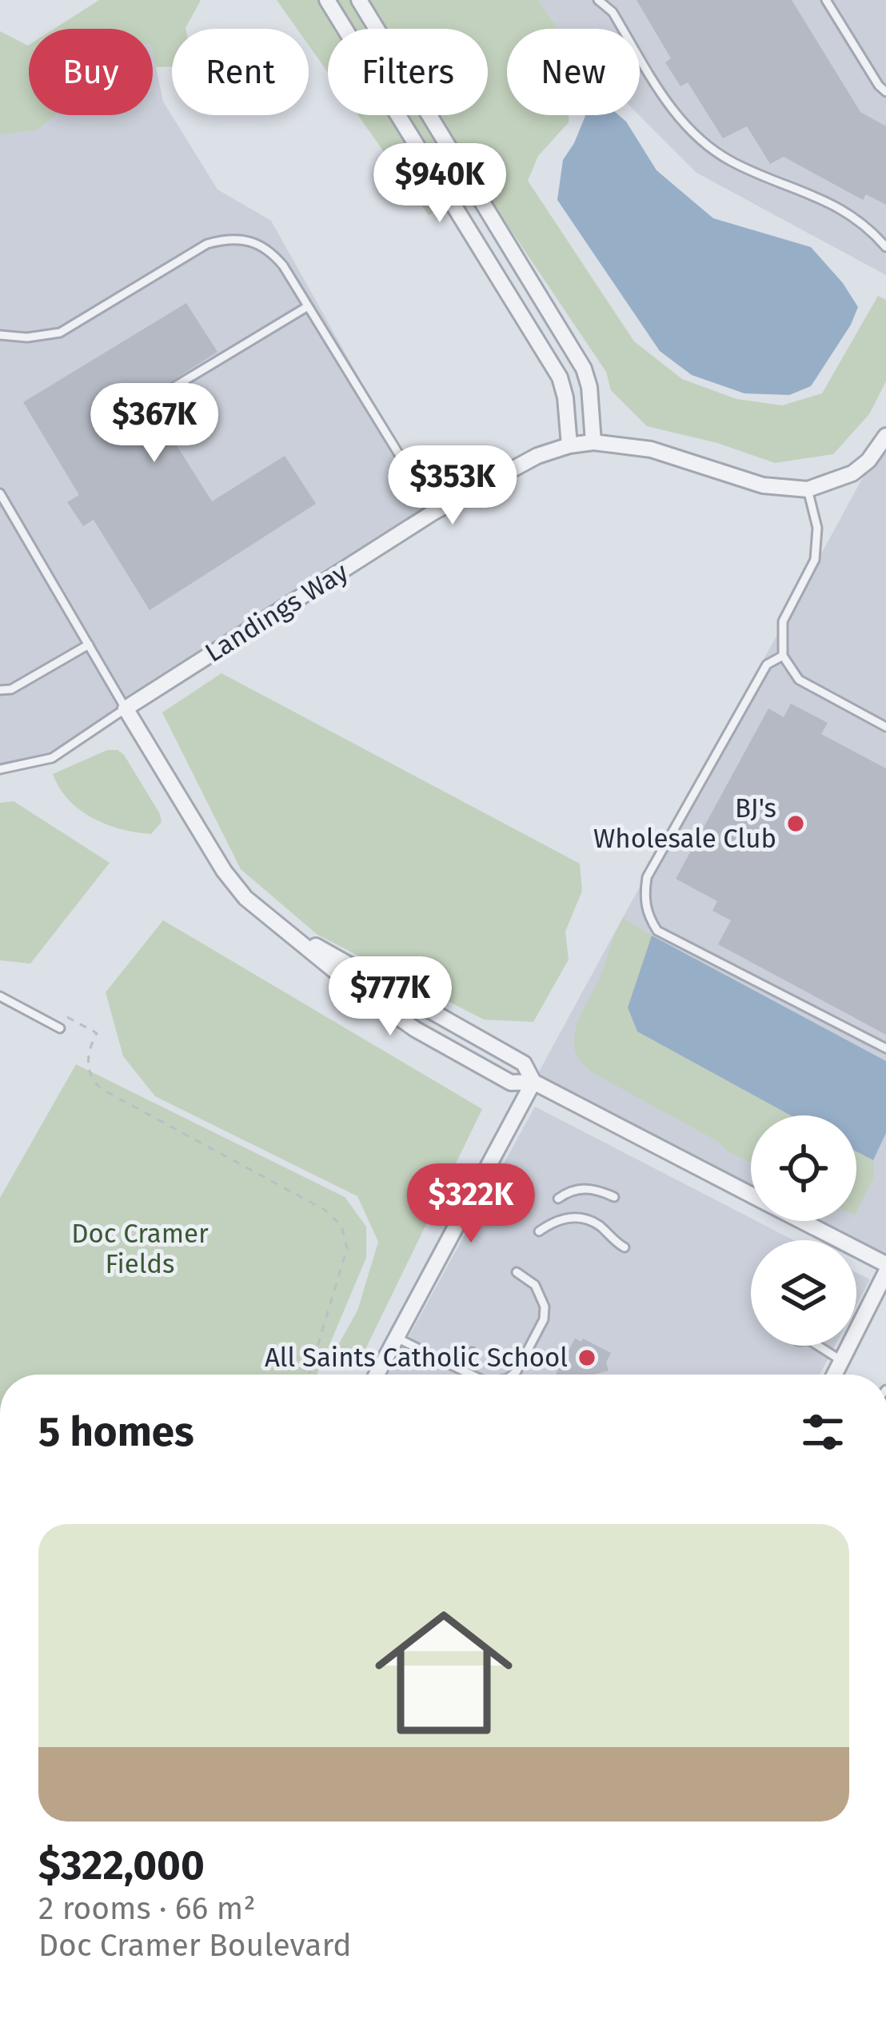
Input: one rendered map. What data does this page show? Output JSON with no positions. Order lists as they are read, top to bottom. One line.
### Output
{"streets":{"street":["Landings Way"]},"parks":["Doc Cramer Fields"],"places":["BJ's Wholesale Club","All Saints Catholic School"],"page":{"chip":["Buy","Rent","Filters","New"],"price":["$940K","$367K","$353K","$777K","$322K"],"heading":"5 homes","list":[{"name":"$322,000","note":"2 rooms · 66 m² · Doc Cramer Boulevard"}]}}
